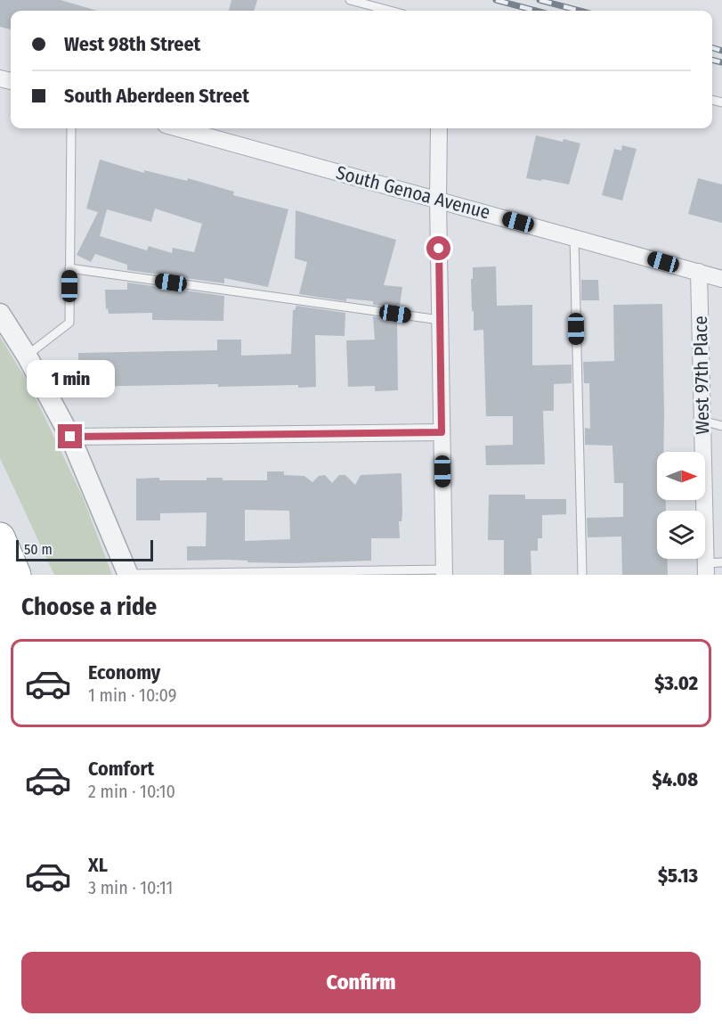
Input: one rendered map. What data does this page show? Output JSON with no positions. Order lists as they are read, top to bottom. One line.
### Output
{"streets":{"street":["South Genoa Avenue","West 97th Place"]},"crossings":[["South Genoa Avenue","West 97th Place"]],"scale_bar":"50 m","north":"right","page":{"banner":["West 98th Street","South Aberdeen Street"],"bubble":"1 min","scale":"50 m","heading":"Choose a ride","list":[{"name":"Economy","note":"1 min · 10:09","value":"$3.02"},{"name":"Comfort","note":"2 min · 10:10","value":"$4.08"},{"name":"XL","note":"3 min · 10:11","value":"$5.13"}],"buttons":"Confirm"}}
